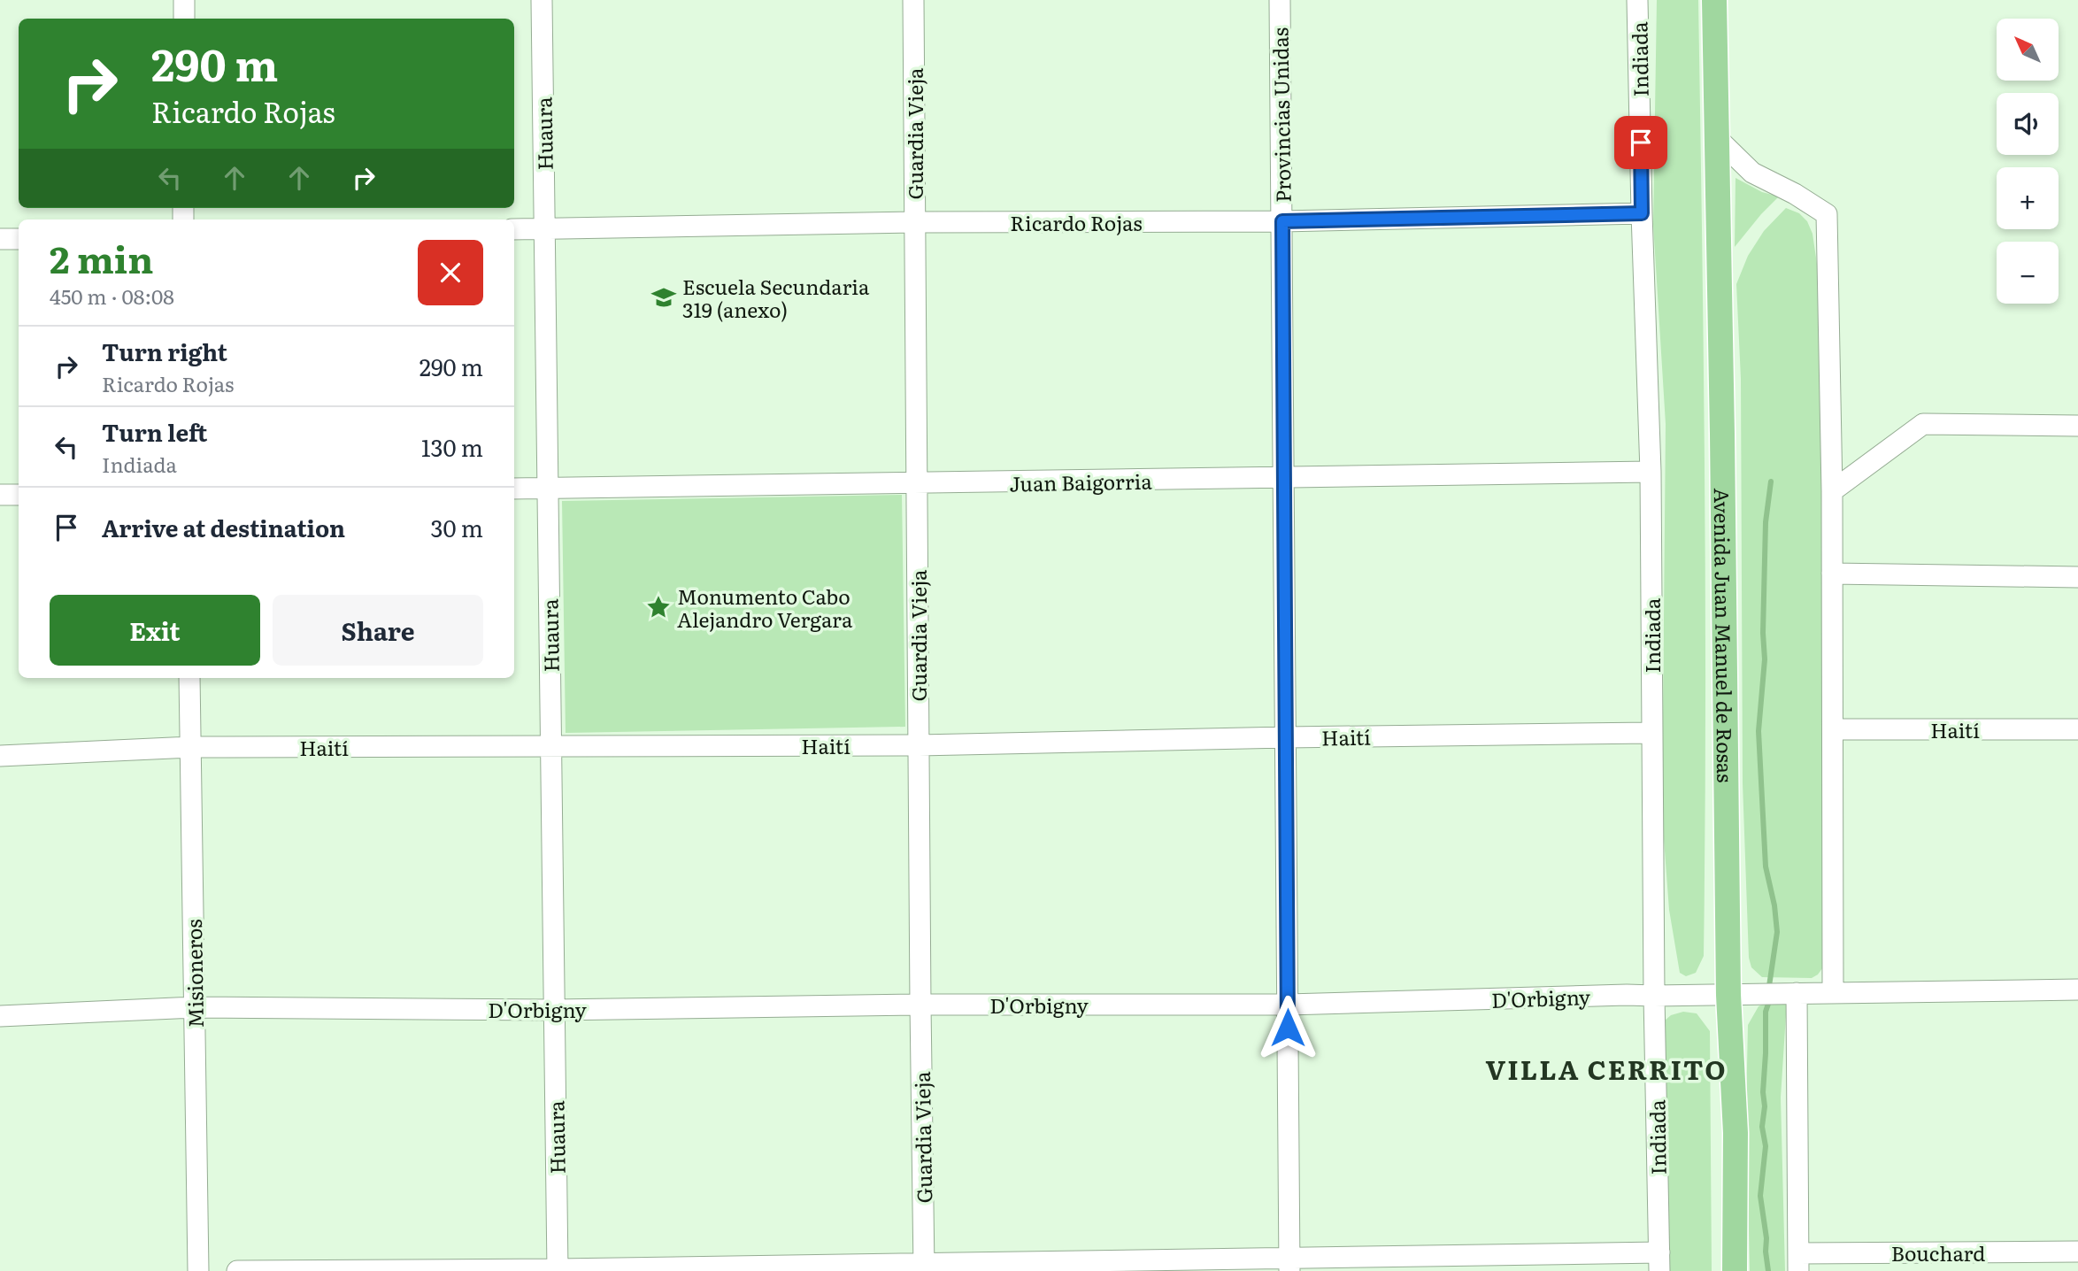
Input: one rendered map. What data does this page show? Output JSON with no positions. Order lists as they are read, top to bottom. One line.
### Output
{"streets":{"main road":["Avenida Juan Manuel de Rosas"],"street":["Indiada","Provincias Unidas","Huaura","Guardia Vieja","Ricardo Rojas","Juan Baigorria","Haití","Misioneros","D'Orbigny","Bouchard"]},"crossings":[["Indiada","Ricardo Rojas"],["Indiada","Juan Baigorria"],["Indiada","Haití"],["Indiada","D'Orbigny"],["Provincias Unidas","Ricardo Rojas"],["Provincias Unidas","Juan Baigorria"],["Provincias Unidas","Haití"],["Provincias Unidas","D'Orbigny"],["Huaura","Ricardo Rojas"],["Huaura","Juan Baigorria"],["Huaura","Haití"],["Huaura","D'Orbigny"],["Guardia Vieja","Ricardo Rojas"],["Guardia Vieja","Juan Baigorria"],["Guardia Vieja","Haití"],["Guardia Vieja","D'Orbigny"],["Avenida Juan Manuel de Rosas","D'Orbigny"],["Haití","Misioneros"],["Misioneros","D'Orbigny"]],"districts":["VILLA CERRITO"],"places":{"school or university":["Escuela Secundaria 319 (anexo)"],"place":["Monumento Cabo Alejandro Vergara"]},"north":"top left","page":{"map_buttons":["+","−"],"turn":["290 m","Ricardo Rojas"],"heading":["2 min","450 m · 08:08"],"list":[{"name":"Turn right","note":"Ricardo Rojas","value":"290 m"},{"name":"Turn left","note":"Indiada","value":"130 m"},{"name":"Arrive at destination","value":"30 m"}],"buttons":["Exit","Share"]}}
